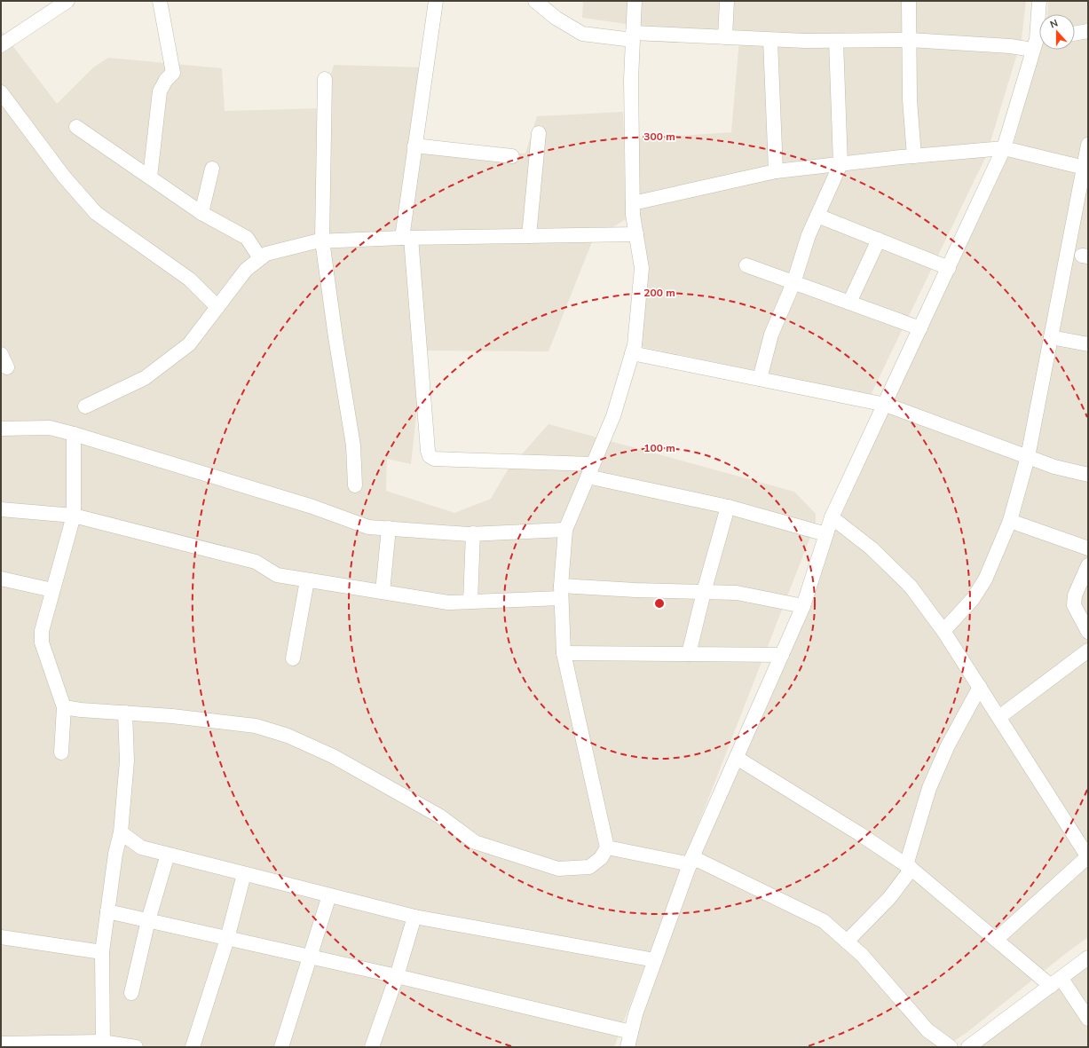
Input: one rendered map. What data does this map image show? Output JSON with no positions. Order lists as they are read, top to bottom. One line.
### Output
{"north":"top","rings":["300 m","200 m","100 m"]}
